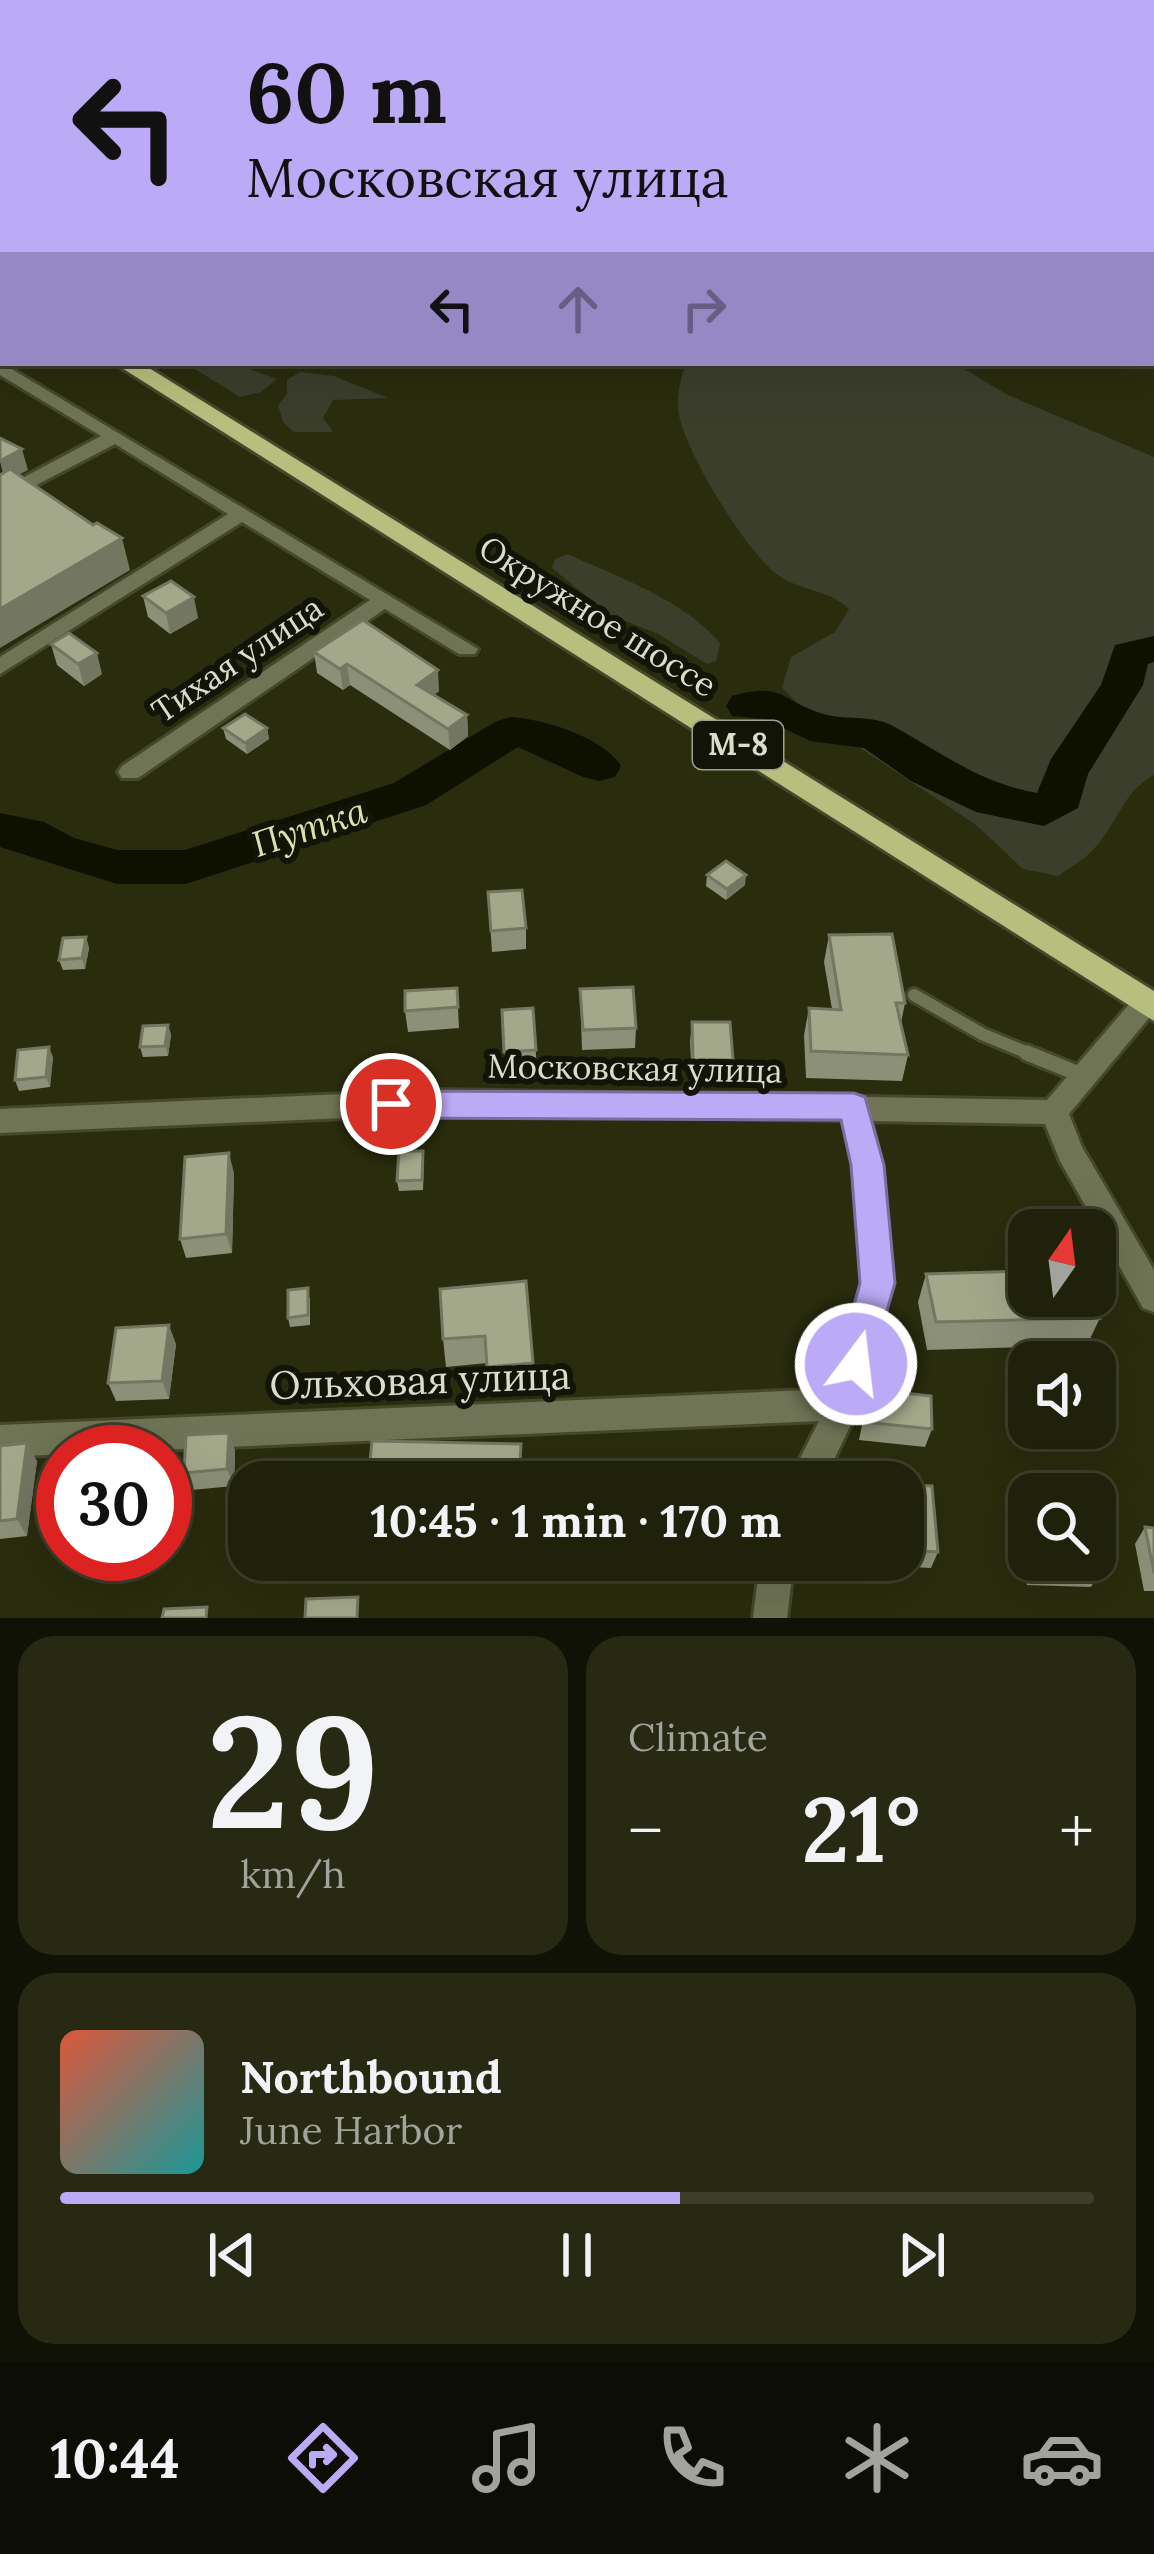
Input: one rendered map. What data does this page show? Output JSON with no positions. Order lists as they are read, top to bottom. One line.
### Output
{"streets":{"main road":["Окружное шоссе","М-8"],"street":["Тихая улица","Московская улица","Ольховая улица"]},"water":["Путка"],"north":"top","page":{"turn":["60 m","Московская улица"],"limit":"30","trip":"10:45 · 1 min · 170 m","tile":[["29","km/h"],"Climate"],"heat":["−","21°","+"],"song":["Northbound","June Harbor"],"tabs":"10:44"}}
